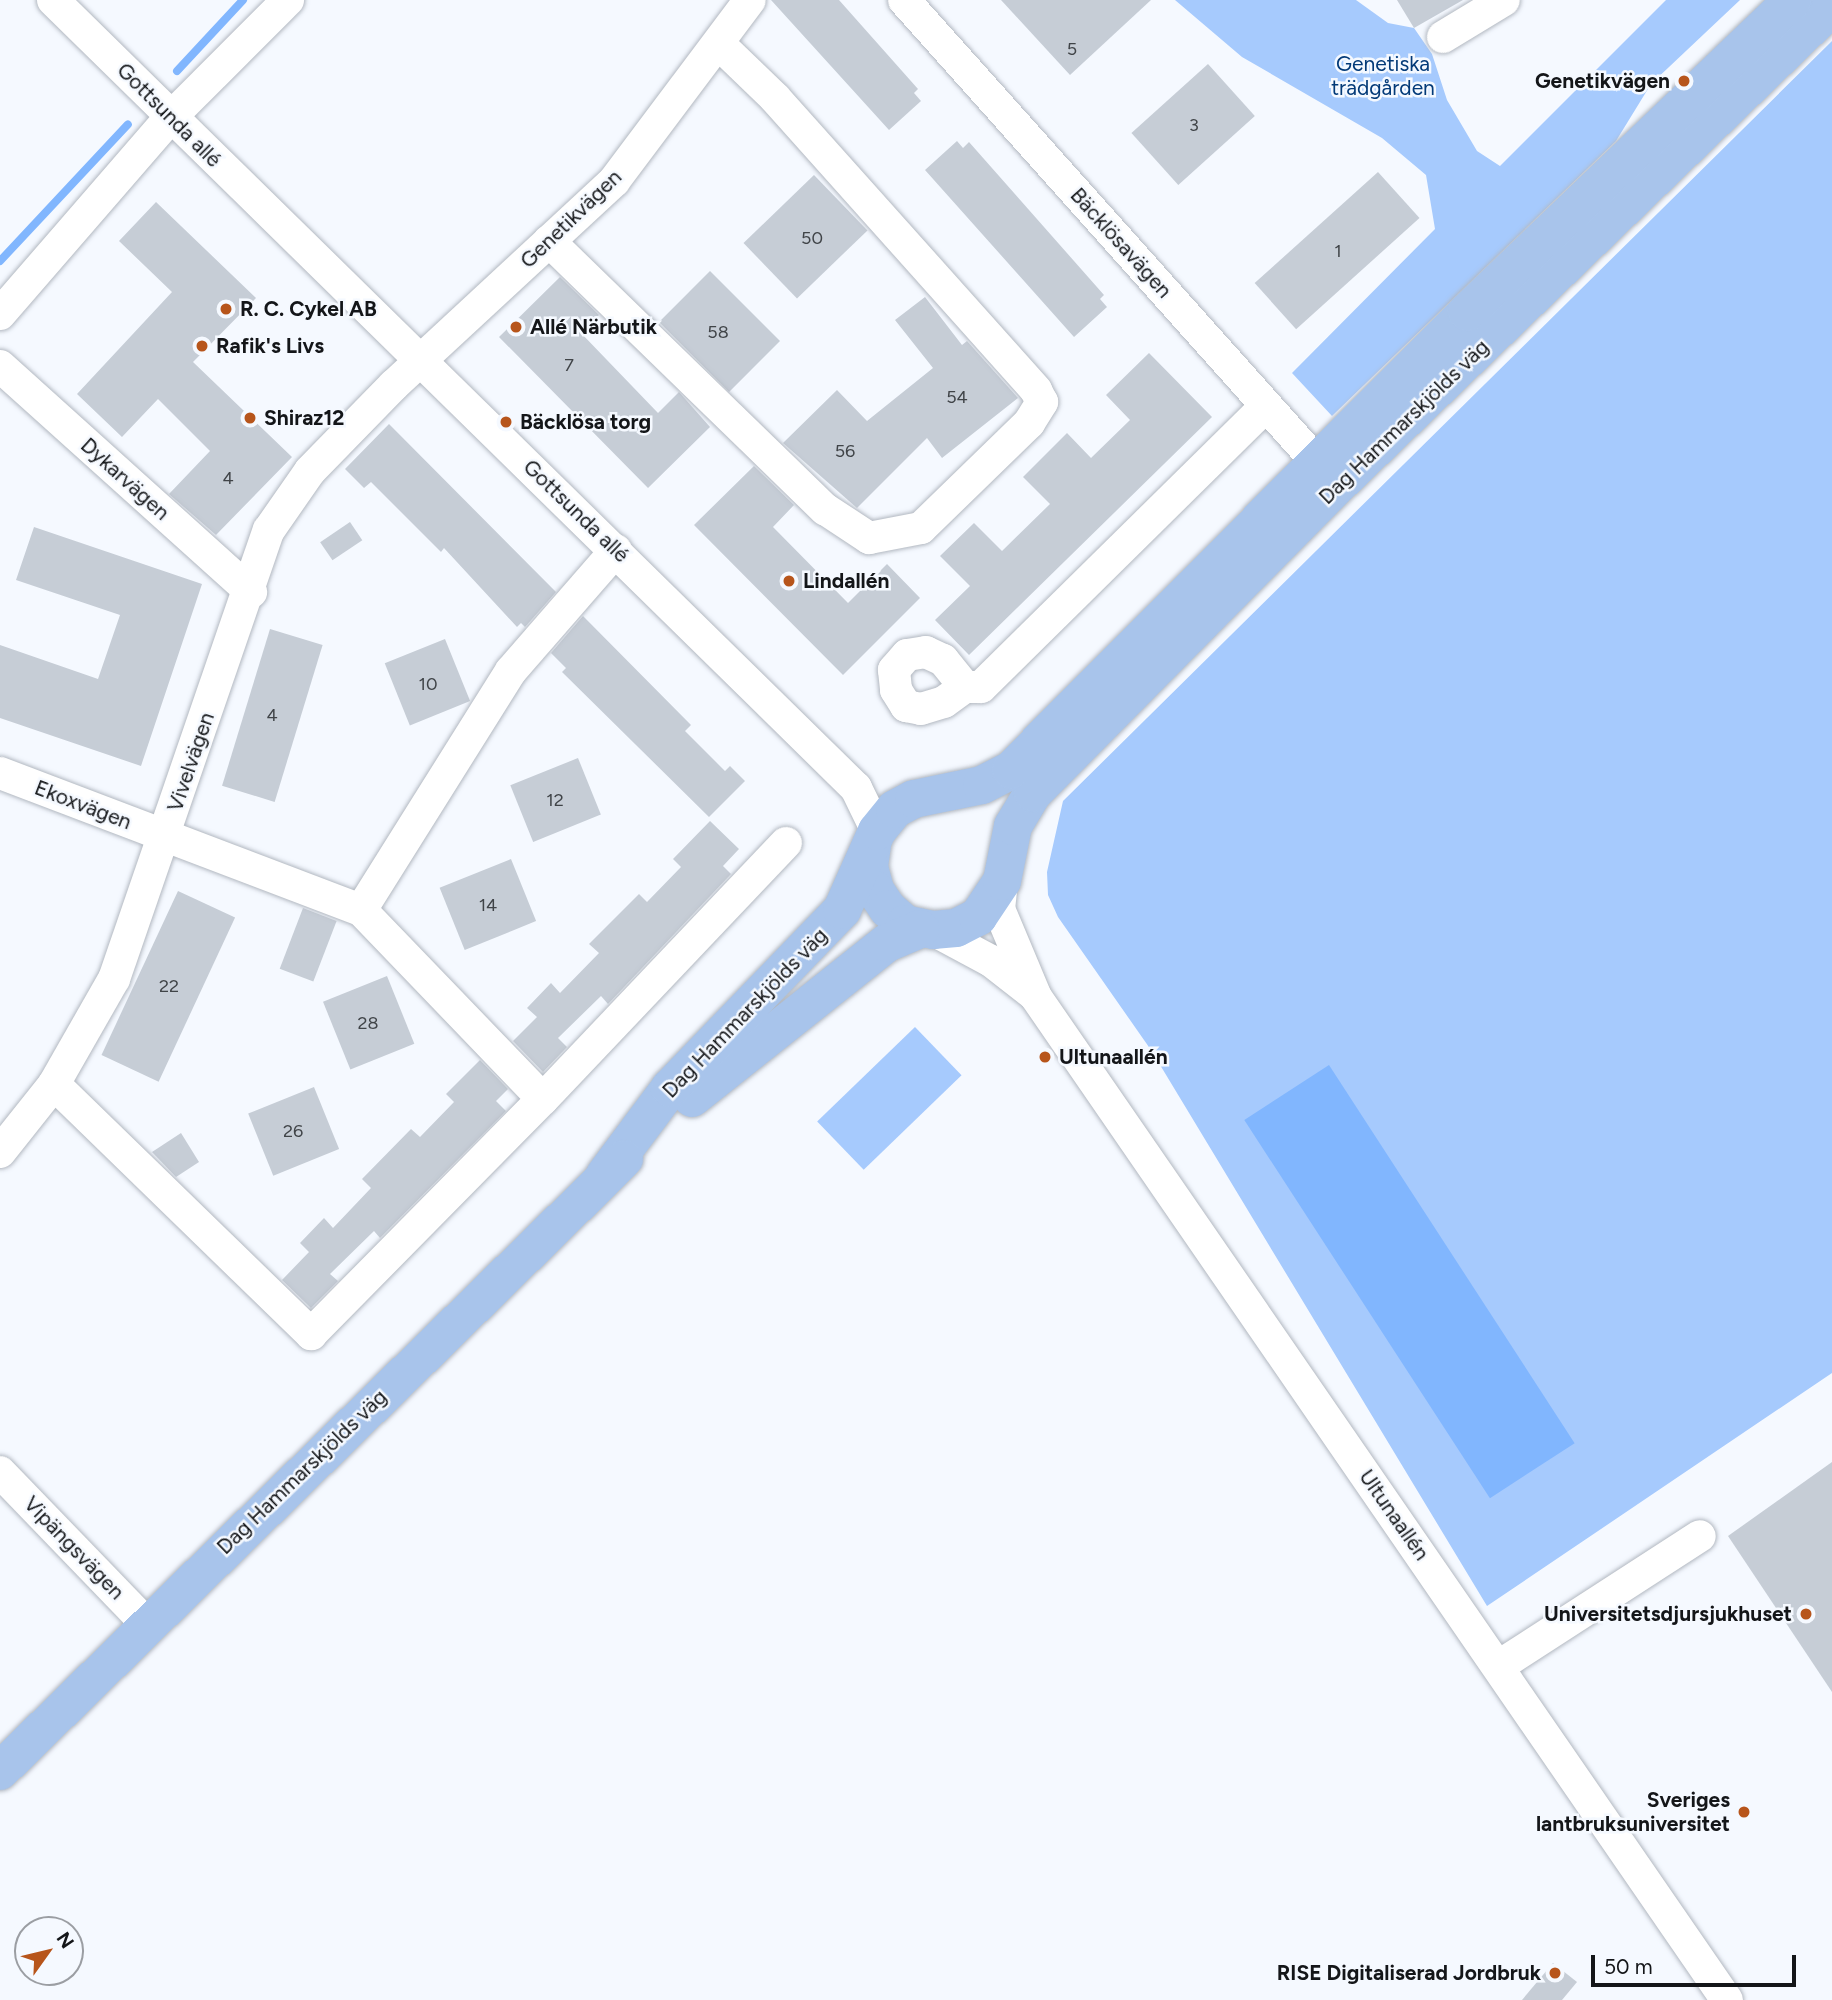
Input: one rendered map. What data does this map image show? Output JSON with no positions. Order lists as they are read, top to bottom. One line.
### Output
{"streets":{"main road":["Dag Hammarskjölds väg"],"street":["Gottsunda allé","Genetikvägen","Bäcklösavägen","Dykarvägen","Vivelvägen","Ekoxvägen","Ultunaallén","Vipängsvägen"]},"crossings":[["Gottsunda allé","Genetikvägen"],["Gottsunda allé","Dag Hammarskjölds väg"],["Gottsunda allé","Ultunaallén"],["Genetikvägen","Vivelvägen"],["Bäcklösavägen","Dag Hammarskjölds väg"],["Dag Hammarskjölds väg","Ultunaallén"],["Dag Hammarskjölds väg","Vipängsvägen"],["Dykarvägen","Vivelvägen"],["Vivelvägen","Ekoxvägen"]],"parks":["Genetiska trädgården"],"places":["Genetikvägen","R. C. Cykel AB","Allé Närbutik","Rafik's Livs","Shiraz12","Bäcklösa torg","Lindallén","Ultunaallén","Universitetsdjursjukhuset","Sveriges lantbruksuniversitet","RISE Digitaliserad Jordbruk"],"house_numbers":["5","3","50","1","58","7","54","56","4","10","4","12","14","22","28","26"],"scale_bar":"50 m","north":"top right"}
